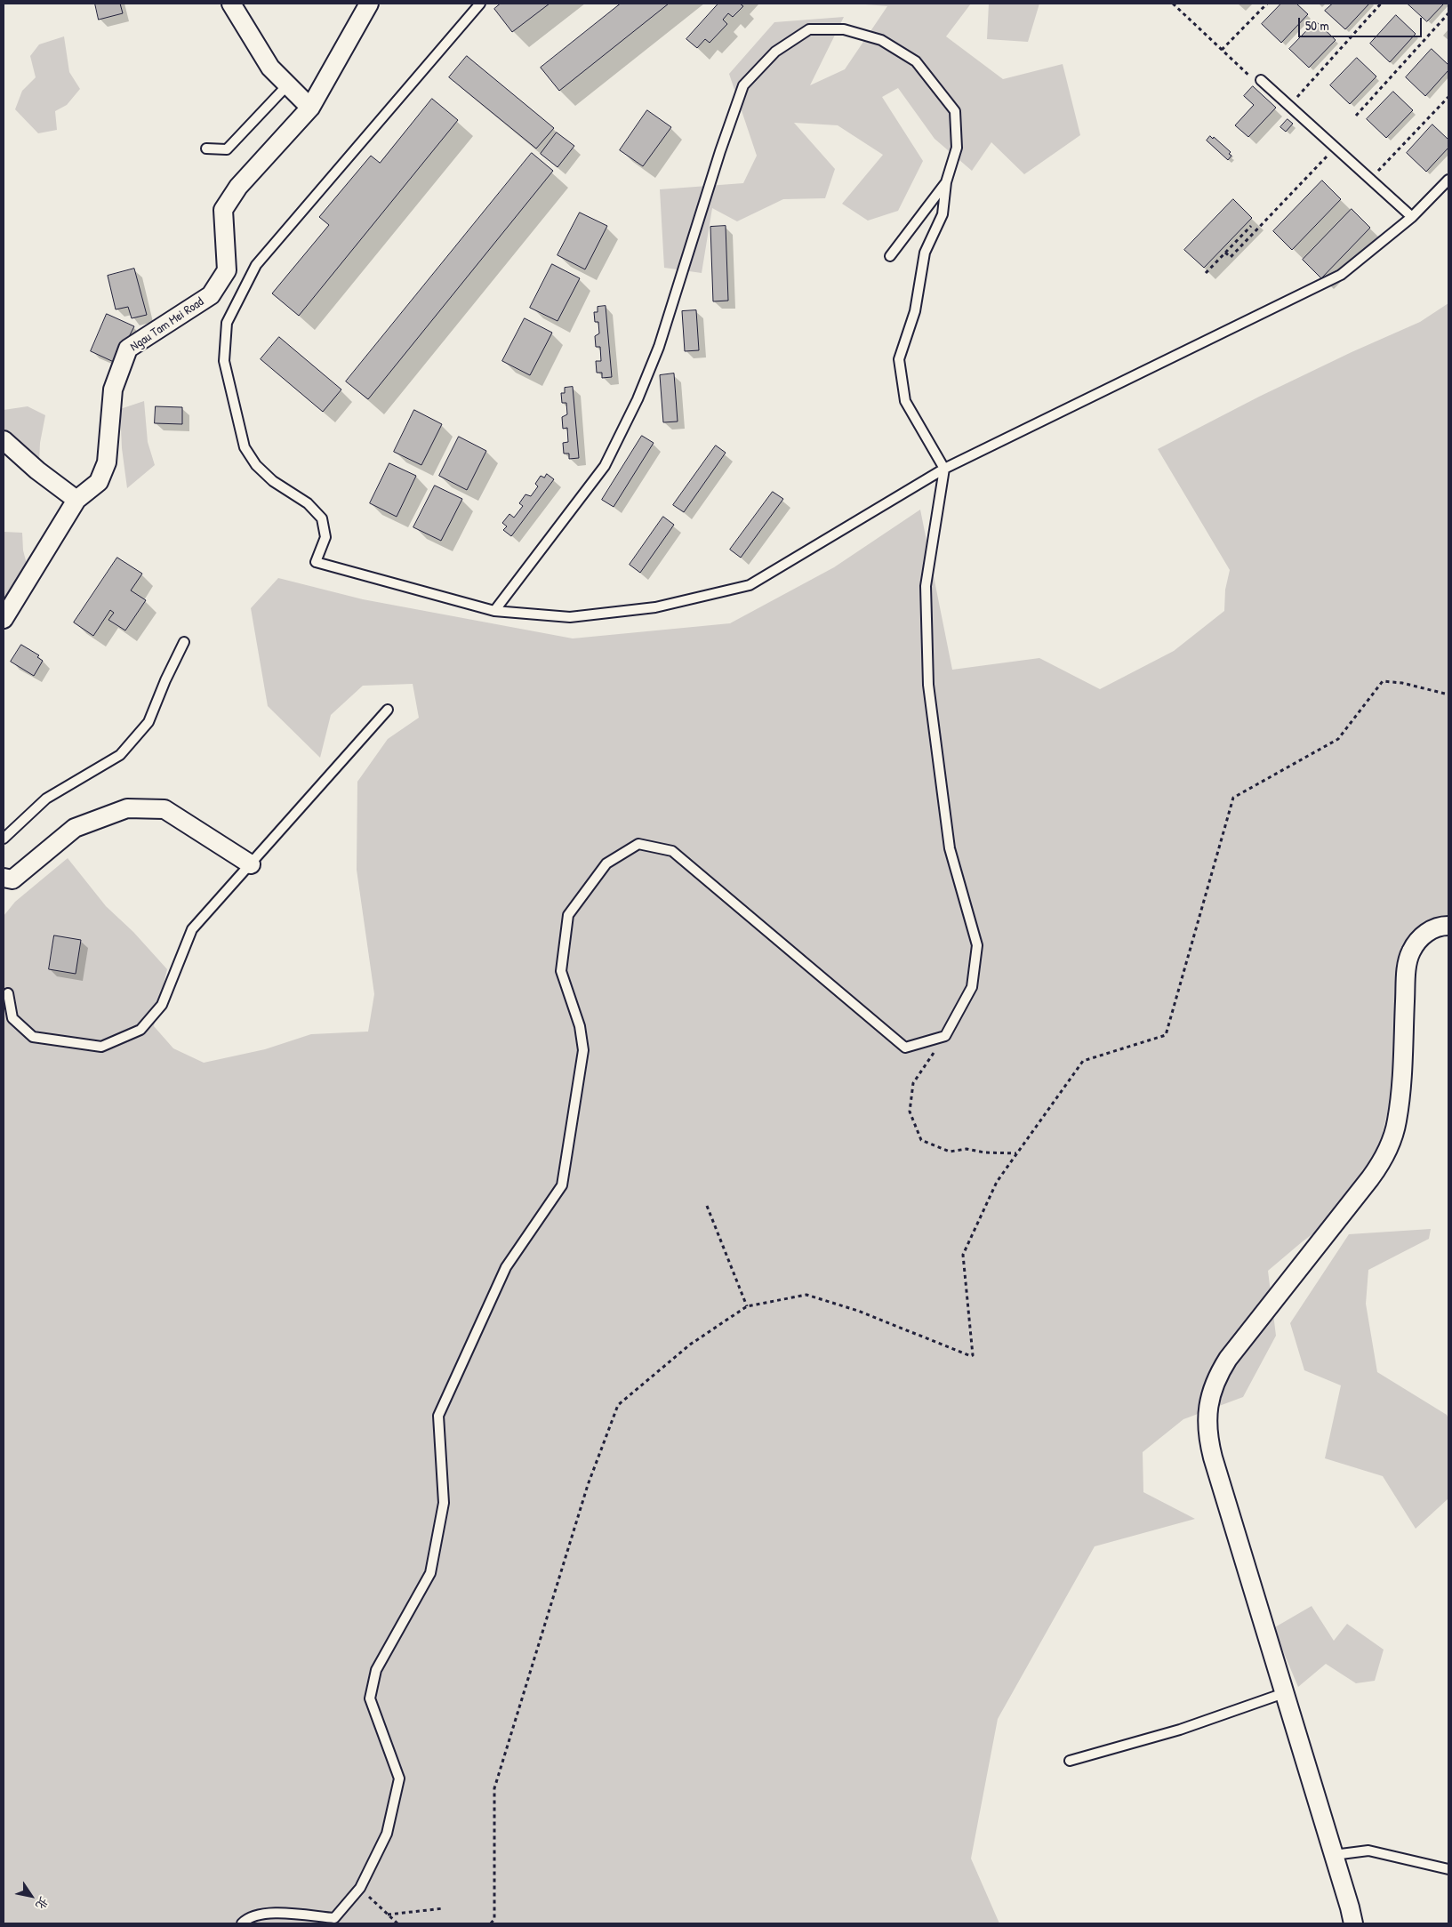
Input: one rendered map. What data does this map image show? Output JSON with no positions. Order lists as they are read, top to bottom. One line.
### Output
{"streets":{"street":["Ngau Tam Mei Road"]},"scale_bar":"50 m","north":"bottom right"}
